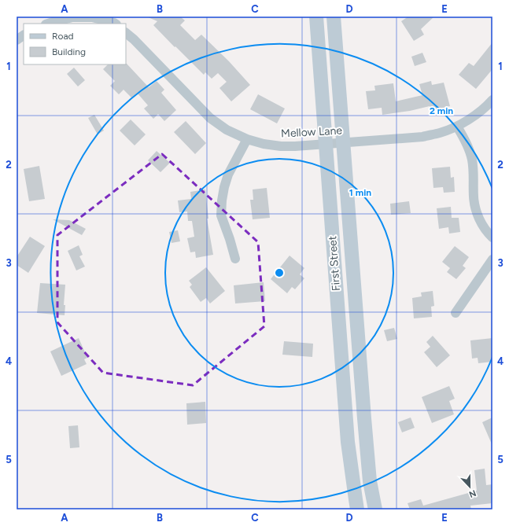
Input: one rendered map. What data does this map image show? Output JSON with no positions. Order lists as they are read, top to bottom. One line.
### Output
{"streets":{"main road":["First Street"],"street":["Mellow Lane"]},"crossings":[["Mellow Lane","First Street"]],"legend":["Road","Building"],"north":"bottom","grid":{"columns":["A","B","C","D","E"],"rows":["1","2","3","4","5"]},"rings":["2 min","1 min"]}
